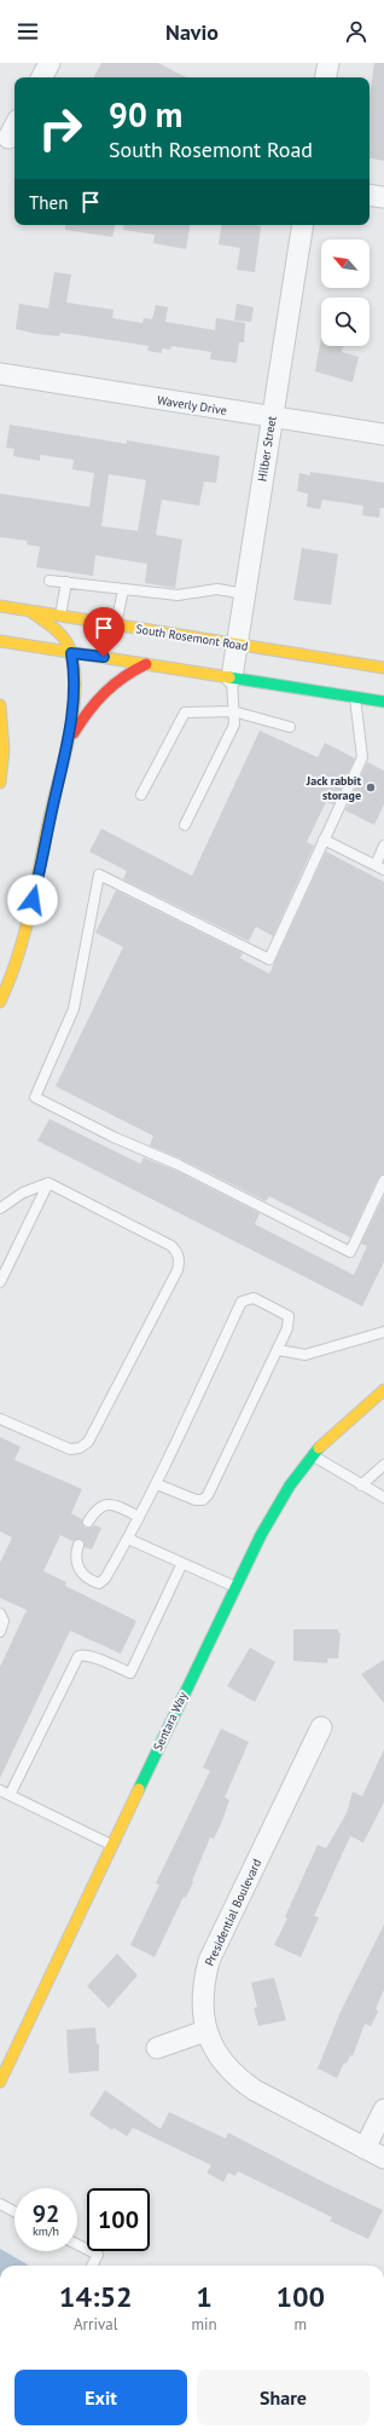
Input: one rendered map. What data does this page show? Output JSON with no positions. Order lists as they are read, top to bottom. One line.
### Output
{"streets":{"main road":["South Rosemont Road","Sentara Way"],"street":["Waverly Drive","Hilber Street","Presidential Boulevard"]},"crossings":[["Waverly Drive","Hilber Street"],["Hilber Street","South Rosemont Road"]],"places":["Jack rabbit storage"],"north":"top left","page":{"header":"Navio","turn":["90 m","South Rosemont Road"],"then":"Then","speed":"92 km/h","limit":"100","eta":["14:52","Arrival","1","min","100","m"],"buttons":["Exit","Share"]}}
